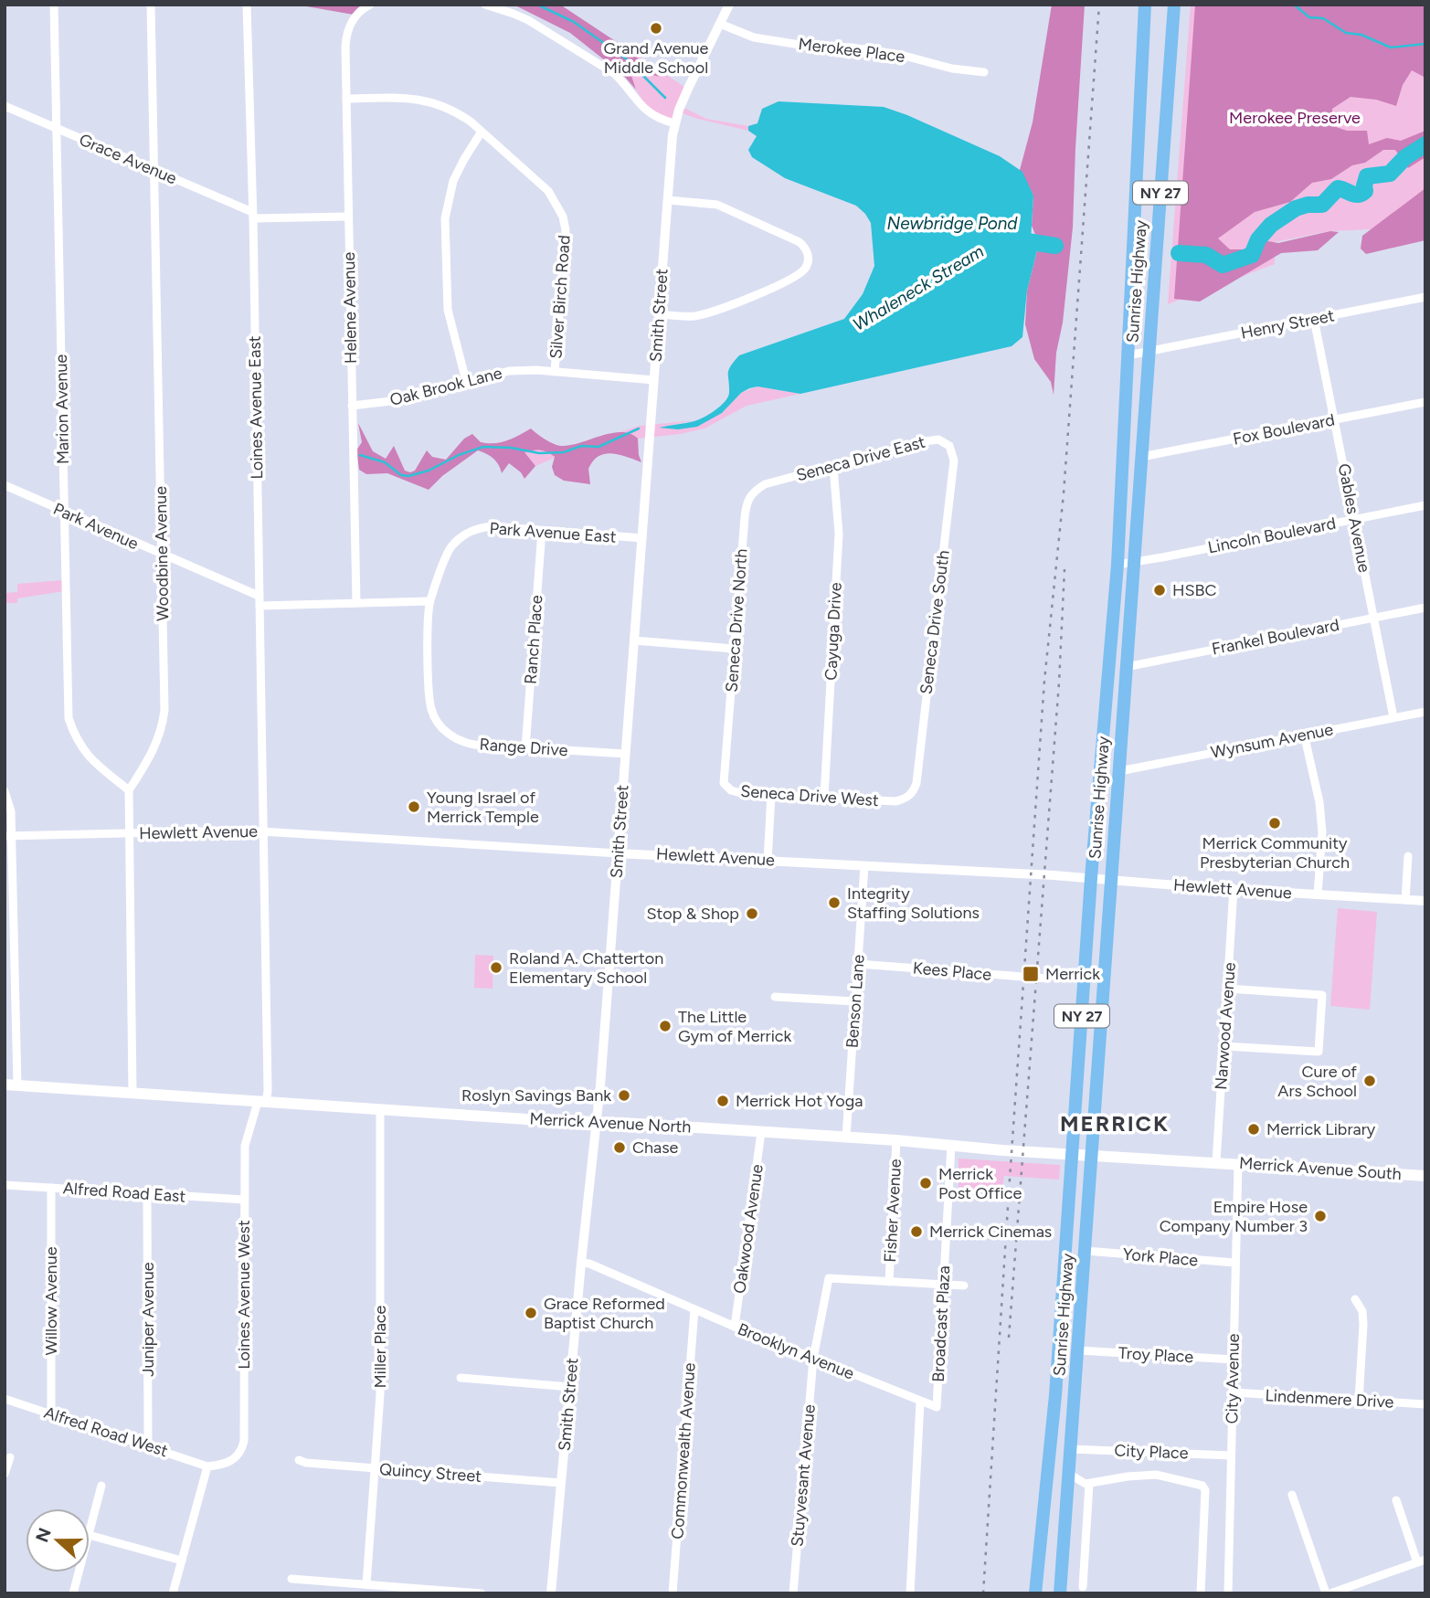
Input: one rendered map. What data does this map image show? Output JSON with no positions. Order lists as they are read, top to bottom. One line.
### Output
{"streets":{"highway":["NY 27","Sunrise Highway"],"main road":["Merrick Avenue North","Merrick Avenue South"],"street":["Merokee Place","Grace Avenue","Silver Birch Road","Helene Avenue","Smith Street","Henry Street","Oak Brook Lane","Loines Avenue East","Marion Avenue","Fox Boulevard","Seneca Drive East","Gables Avenue","Park Avenue","Park Avenue East","Lincoln Boulevard","Woodbine Avenue","Seneca Drive North","Seneca Drive South","Cayuga Drive","Frankel Boulevard","Ranch Place","Wynsum Avenue","Range Drive","Seneca Drive West","Hewlett Avenue","Kees Place","Benson Lane","Narwood Avenue","Alfred Road East","Fisher Avenue","Oakwood Avenue","York Place","Loines Avenue West","Willow Avenue","Juniper Avenue","Broadcast Plaza","Miller Place","Brooklyn Avenue","Troy Place","City Avenue","Lindenmere Drive","Alfred Road West","Commonwealth Avenue","City Place","Quincy Street","Stuyvesant Avenue"]},"crossings":[["Merokee Place","Smith Street"],["Grace Avenue","Helene Avenue"],["Grace Avenue","Loines Avenue East"],["Grace Avenue","Marion Avenue"],["Grace Avenue","Woodbine Avenue"],["Sunrise Highway","Henry Street"],["Sunrise Highway","Fox Boulevard"],["Sunrise Highway","Lincoln Boulevard"],["Sunrise Highway","Frankel Boulevard"],["Sunrise Highway","Wynsum Avenue"],["Sunrise Highway","Hewlett Avenue"],["Sunrise Highway","Merrick Avenue North"],["Sunrise Highway","York Place"],["Sunrise Highway","Troy Place"],["Sunrise Highway","City Place"],["Silver Birch Road","Helene Avenue"],["Silver Birch Road","Oak Brook Lane"],["Helene Avenue","Oak Brook Lane"],["Smith Street","Oak Brook Lane"],["Smith Street","Park Avenue East"],["Smith Street","Range Drive"],["Smith Street","Hewlett Avenue"],["Smith Street","Merrick Avenue North"],["Smith Street","Brooklyn Avenue"],["Smith Street","Quincy Street"],["Henry Street","Gables Avenue"],["Loines Avenue East","Park Avenue"],["Marion Avenue","Park Avenue"],["Marion Avenue","Woodbine Avenue"],["Fox Boulevard","Gables Avenue"],["Seneca Drive East","Seneca Drive North"],["Seneca Drive East","Seneca Drive South"],["Seneca Drive East","Cayuga Drive"],["Gables Avenue","Lincoln Boulevard"],["Gables Avenue","Frankel Boulevard"],["Gables Avenue","Wynsum Avenue"],["Park Avenue","Woodbine Avenue"],["Park Avenue East","Ranch Place"],["Park Avenue East","Range Drive"],["Seneca Drive North","Seneca Drive West"],["Seneca Drive South","Seneca Drive West"],["Cayuga Drive","Seneca Drive West"],["Ranch Place","Range Drive"],["Hewlett Avenue","Benson Lane"],["Hewlett Avenue","Narwood Avenue"],["Hewlett Avenue","Loines Avenue West"],["Kees Place","Benson Lane"],["Benson Lane","Merrick Avenue North"],["Narwood Avenue","Merrick Avenue North"],["Narwood Avenue","Merrick Avenue South"],["Merrick Avenue North","Merrick Avenue South"],["Merrick Avenue North","Fisher Avenue"],["Merrick Avenue North","Oakwood Avenue"],["Merrick Avenue North","Loines Avenue West"],["Merrick Avenue North","Broadcast Plaza"],["Merrick Avenue North","Miller Place"],["Merrick Avenue South","City Avenue"],["Alfred Road East","Loines Avenue West"],["Alfred Road East","Willow Avenue"],["Alfred Road East","Juniper Avenue"],["Fisher Avenue","Stuyvesant Avenue"],["Oakwood Avenue","Brooklyn Avenue"],["York Place","City Avenue"],["Loines Avenue West","Alfred Road West"],["Willow Avenue","Alfred Road West"],["Juniper Avenue","Alfred Road West"],["Broadcast Plaza","Brooklyn Avenue"],["Miller Place","Quincy Street"],["Brooklyn Avenue","Commonwealth Avenue"],["Brooklyn Avenue","Stuyvesant Avenue"],["Troy Place","City Avenue"],["City Avenue","Lindenmere Drive"],["City Avenue","City Place"]],"districts":["MERRICK"],"water":["Newbridge Pond","Whaleneck Stream"],"parks":["Merokee Preserve"],"places":{"other":["Grand Avenue Middle School","HSBC","Young Israel of Merrick Temple","Merrick Community Presbyterian Church","Integrity Staffing Solutions","Stop & Shop","Roland A. Chatterton Elementary School","The Little Gym of Merrick","Cure of Ars School","Roslyn Savings Bank","Merrick Hot Yoga","Merrick Library","Chase","Merrick Post Office","Empire Hose Company Number 3","Merrick Cinemas","Grace Reformed Baptist Church"],"transit":["Merrick"]},"north":"left"}
